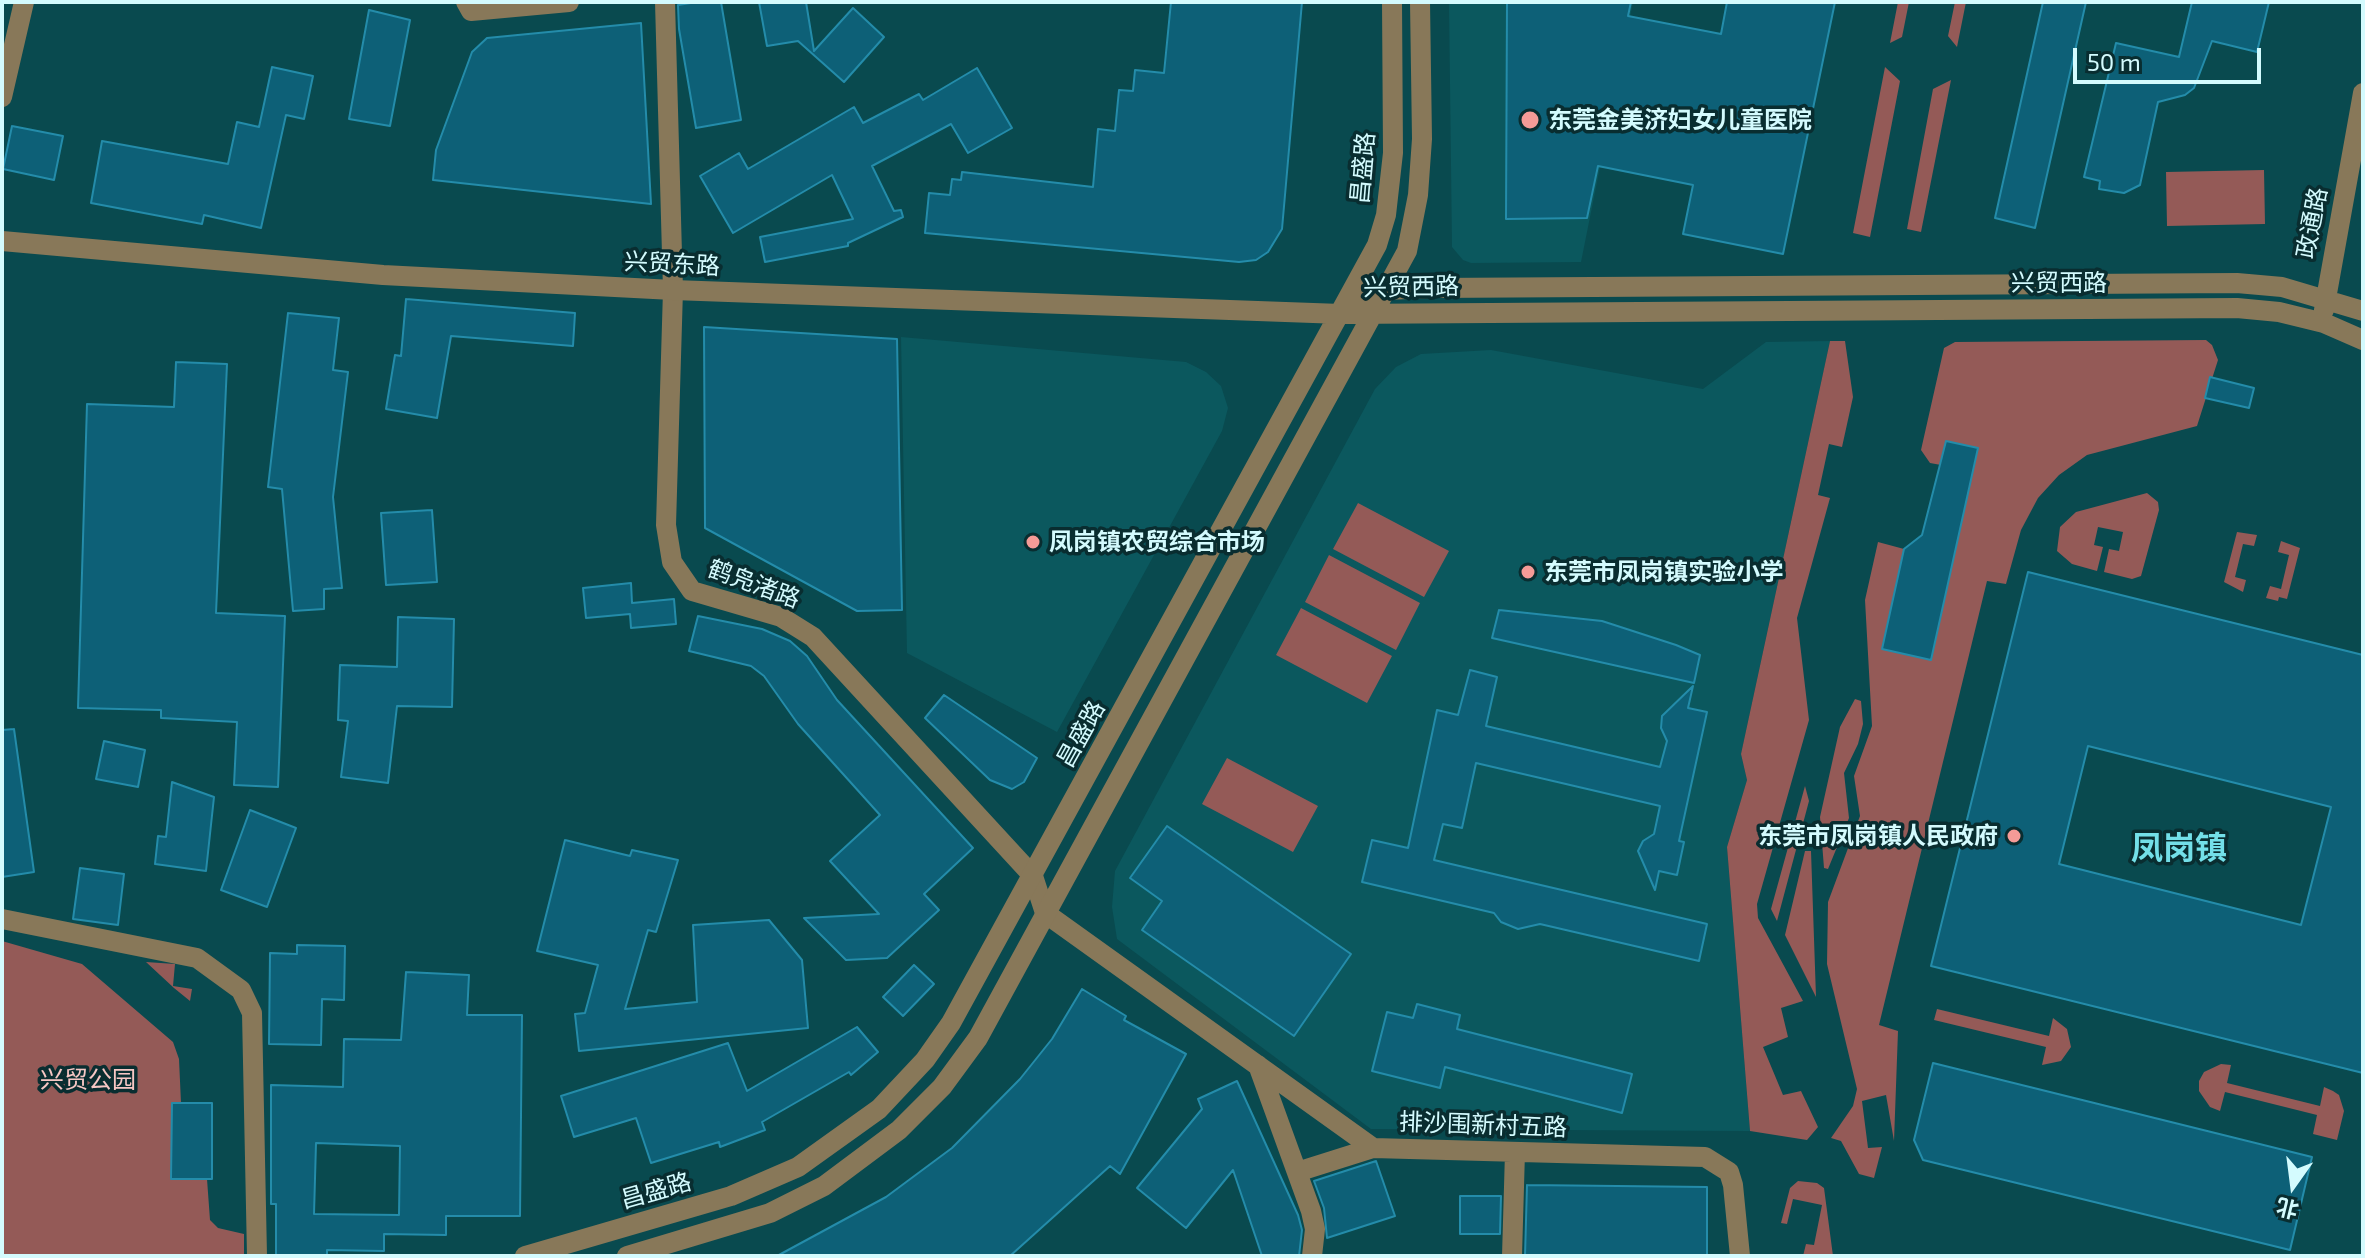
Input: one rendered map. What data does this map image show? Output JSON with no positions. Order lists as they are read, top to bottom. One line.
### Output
{"streets":{"street":["昌盛路","政通路","兴贸东路","兴贸西路","鹤凫渚路","排沙围新村五路"]},"crossings":[["昌盛路","兴贸东路"],["昌盛路","兴贸西路"],["昌盛路","鹤凫渚路"],["政通路","兴贸西路"],["兴贸东路","兴贸西路"],["兴贸东路","鹤凫渚路"]],"districts":["凤岗镇"],"parks":["兴贸公园"],"places":["东莞金美济妇女儿童医院","凤岗镇农贸综合市场","东莞市凤岗镇实验小学","东莞市凤岗镇人民政府"],"scale_bar":"50 m","north":"bottom"}
